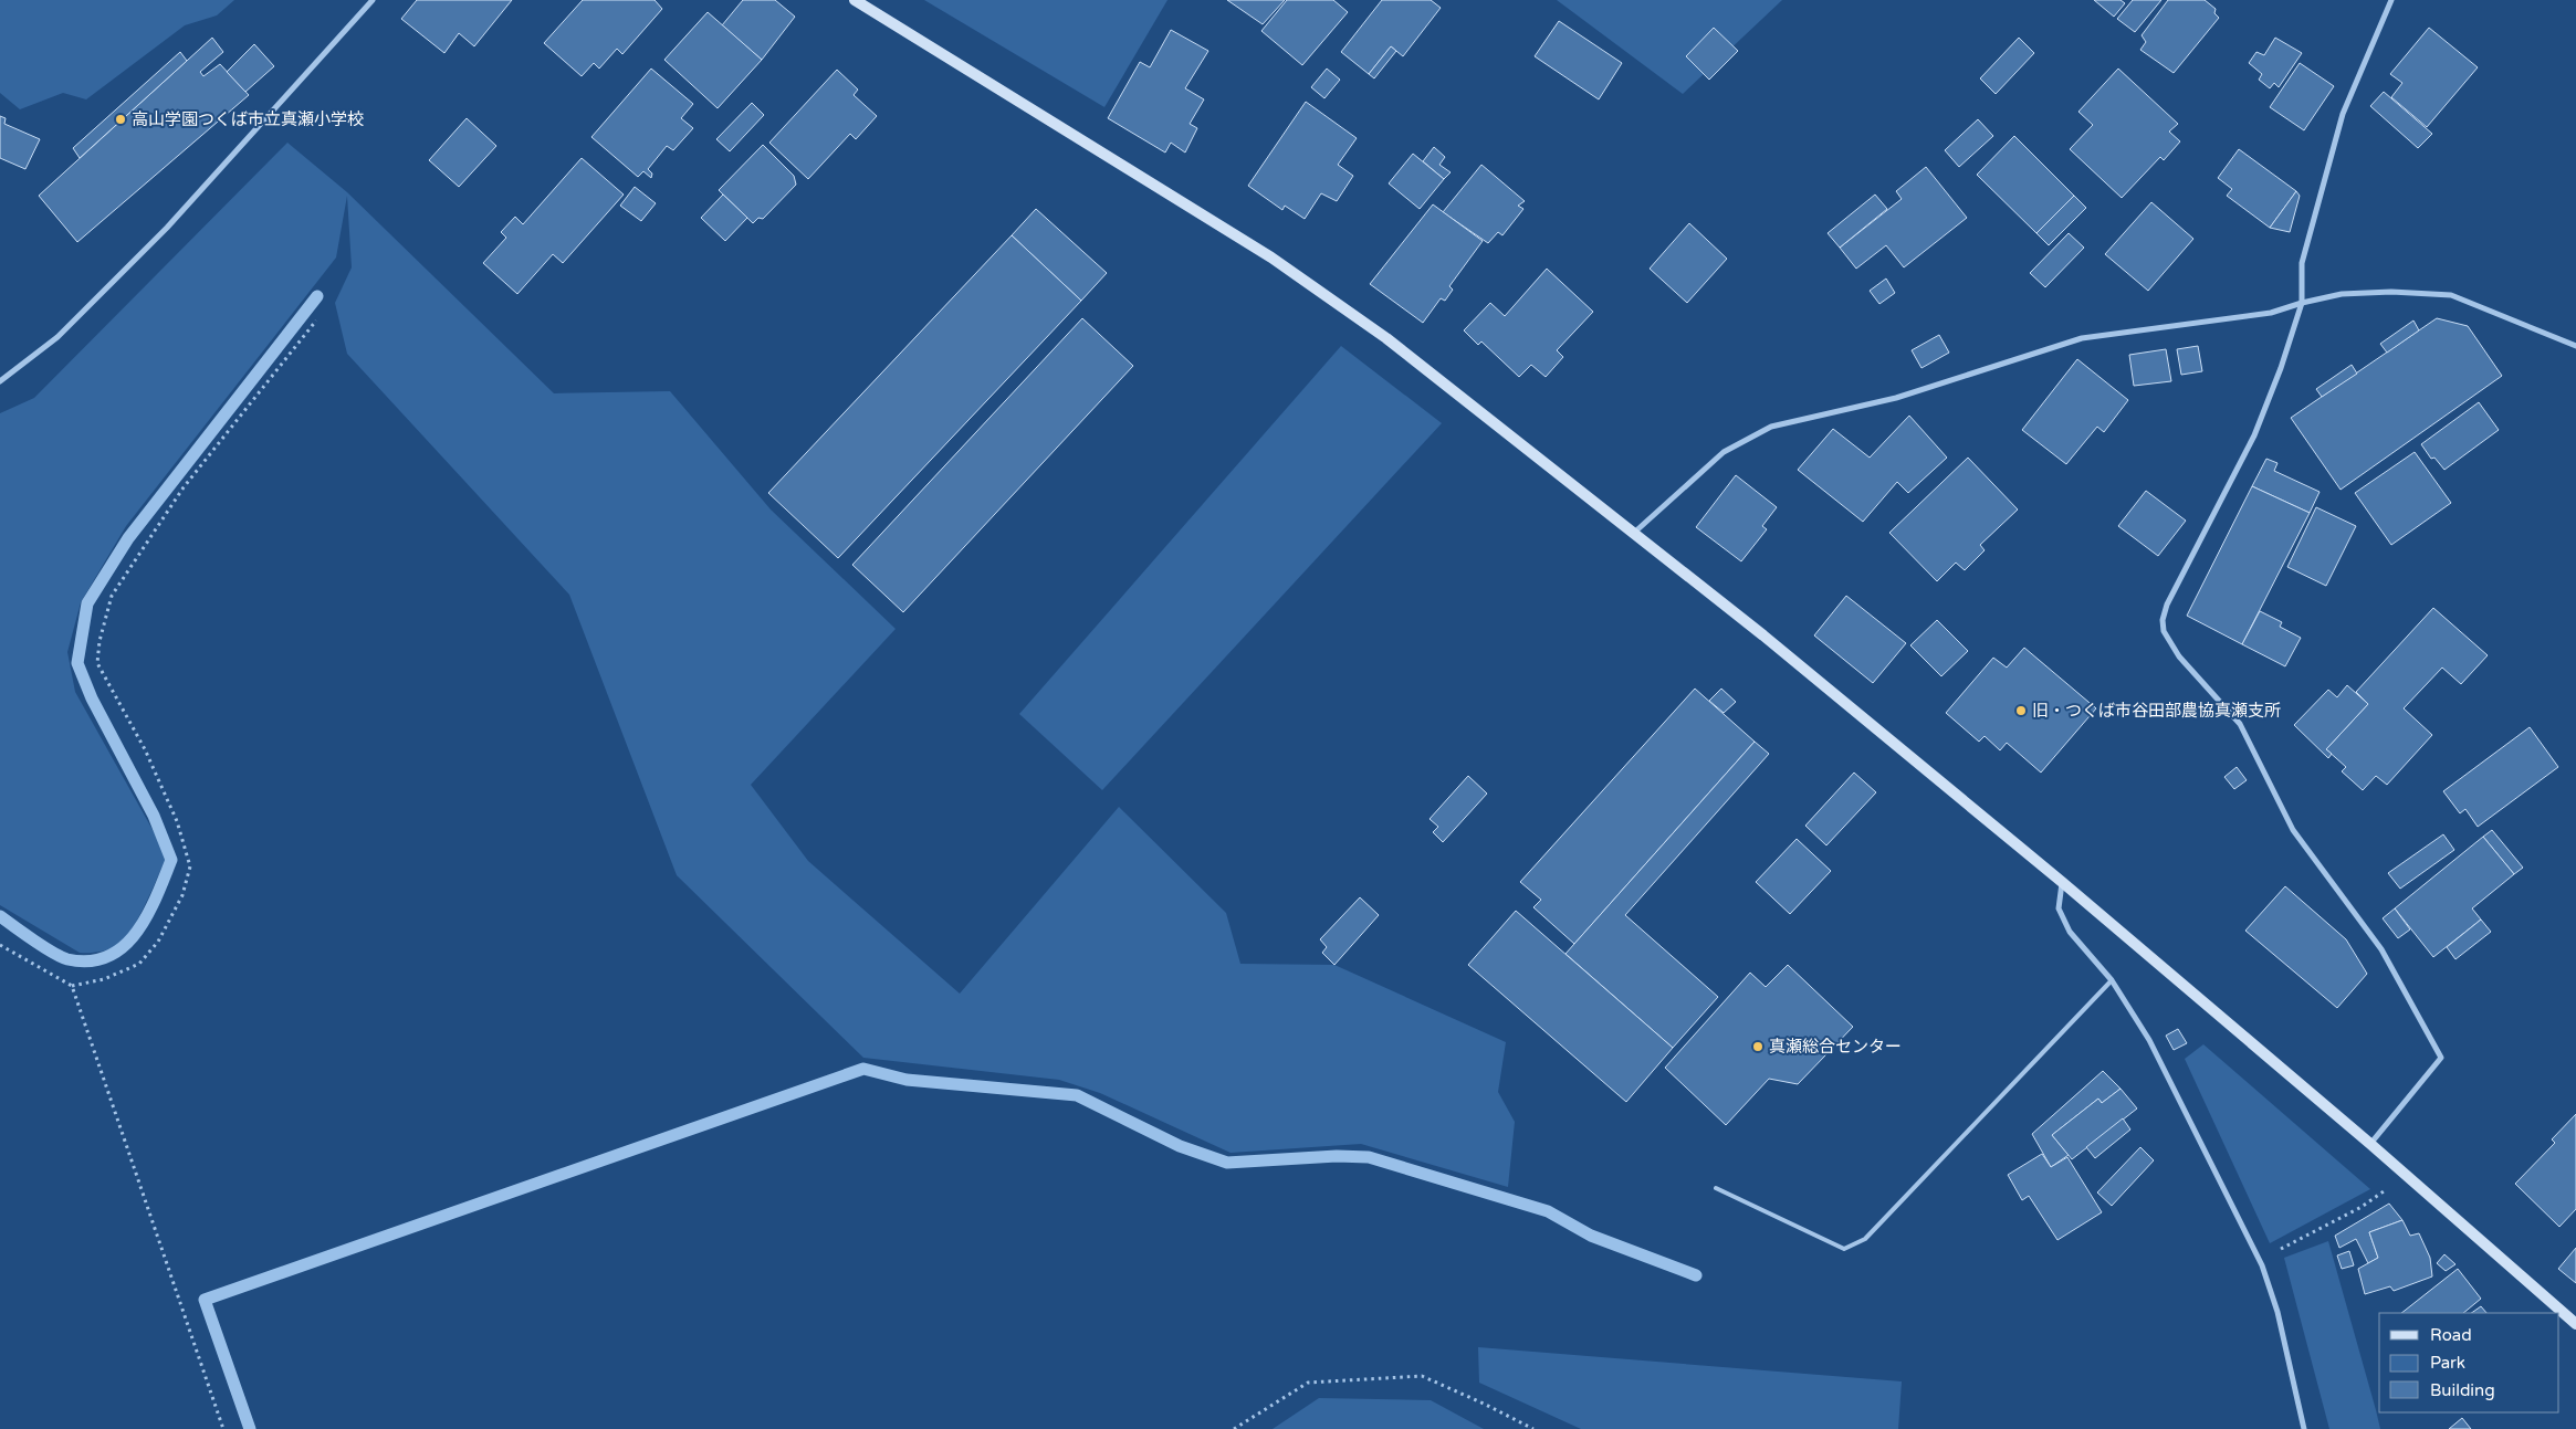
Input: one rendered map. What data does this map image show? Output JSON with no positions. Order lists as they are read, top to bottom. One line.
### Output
{"places":["高山学園つくば市立真瀬小学校","旧・つくば市谷田部農協真瀬支所","真瀬総合センター"],"legend":["Road","Park","Building"]}
